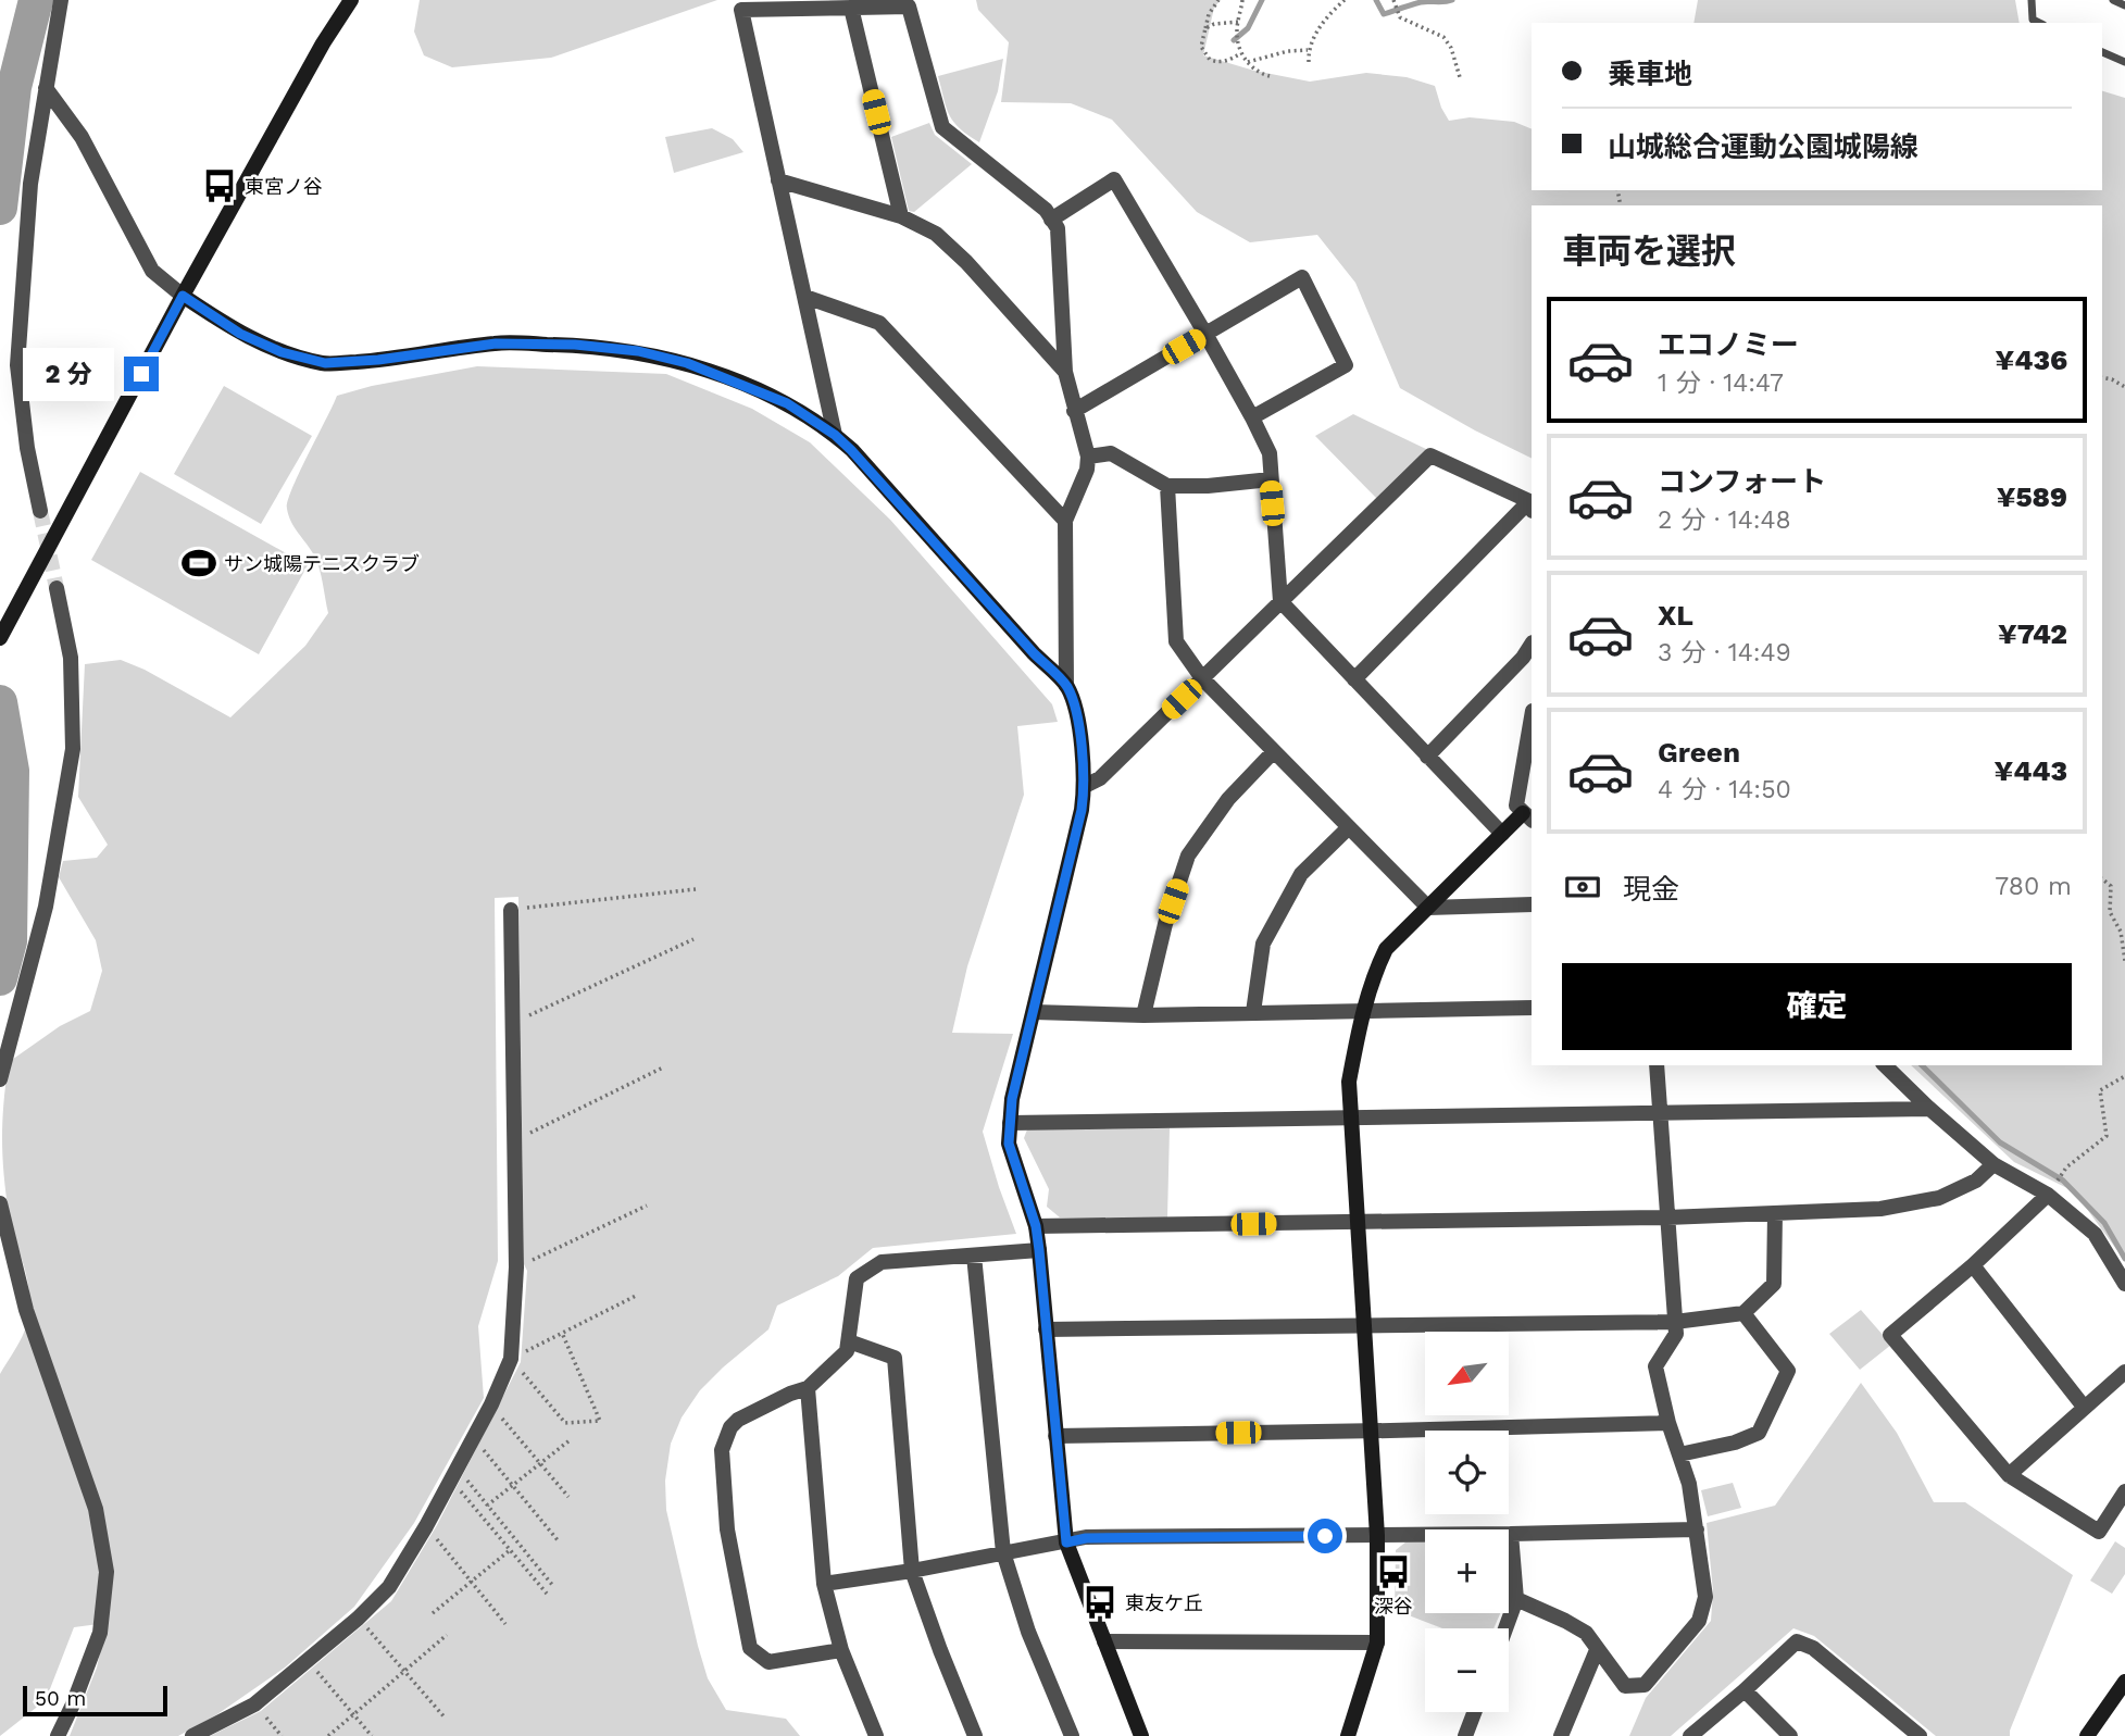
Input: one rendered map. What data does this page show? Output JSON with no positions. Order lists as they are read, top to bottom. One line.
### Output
{"places":{"bus stop":["東宮ノ谷","深谷","東友ケ丘"],"sports":["サン城陽テニスクラブ"]},"scale_bar":"50 m","north":"bottom left","page":{"banner":["乗車地","山城総合運動公園城陽線"],"heading":"車両を選択","list":[{"name":"エコノミー","note":"1 分 · 14:47","value":"¥436"},{"name":"コンフォート","note":"2 分 · 14:48","value":"¥589"},{"name":"XL","note":"3 分 · 14:49","value":"¥742"},{"name":"Green","note":"4 分 · 14:50","value":"¥443"}],"bubble":"2 分","pay":["現金","780 m"],"buttons":"確定","map_buttons":["+","−"],"scale":"50 m"}}
